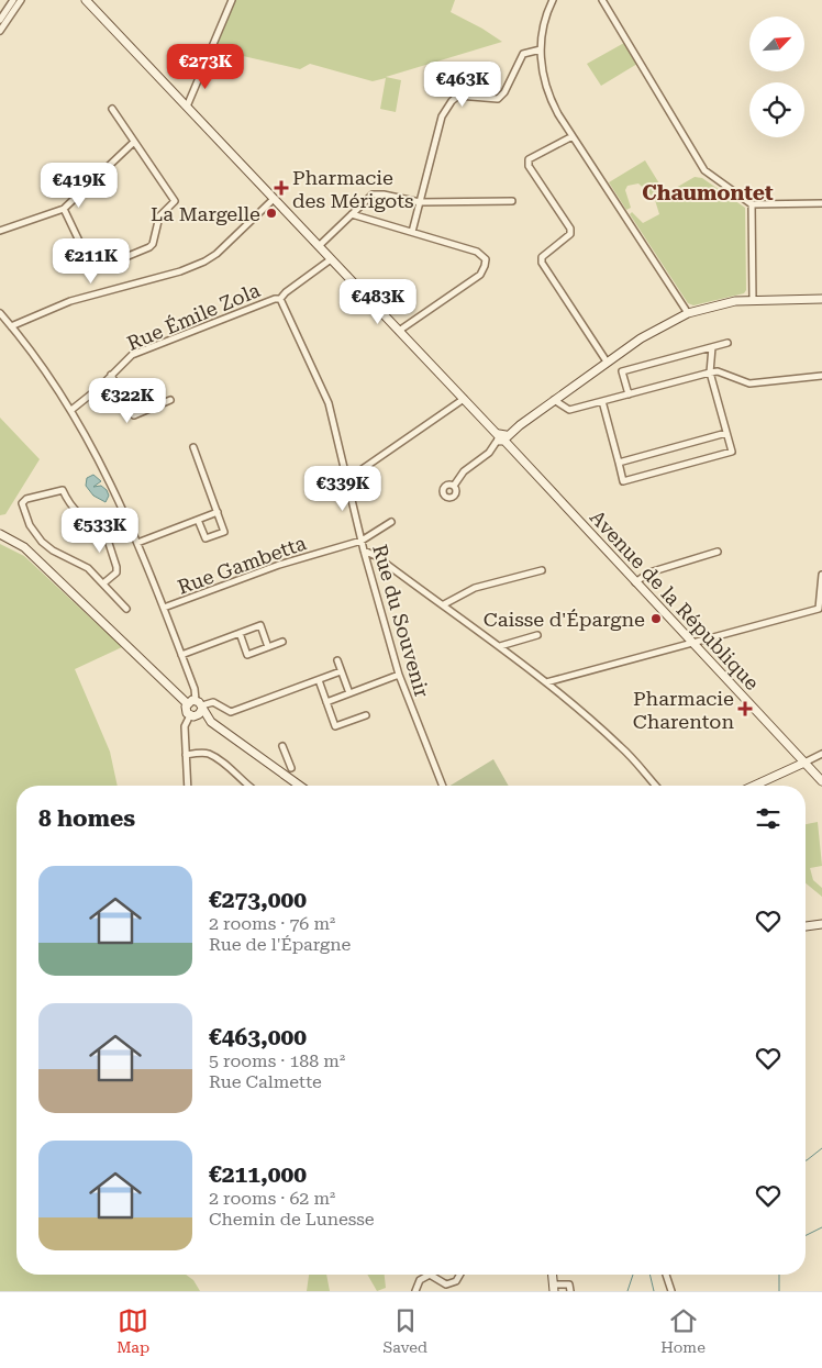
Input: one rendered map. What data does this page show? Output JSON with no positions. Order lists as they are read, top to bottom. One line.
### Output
{"streets":{"main road":["Avenue de la République"],"street":["Rue Émile Zola","Rue Gambetta","Rue du Souvenir"]},"crossings":[["Rue Émile Zola","Rue du Souvenir"],["Rue Gambetta","Rue du Souvenir"]],"districts":["Chaumontet"],"places":{"health":["Pharmacie des Mérigots","Pharmacie Charenton"],"other":["La Margelle","Caisse d'Épargne"]},"north":"top right","page":{"price":["€273K","€463K","€419K","€211K","€483K","€322K","€339K","€533K"],"heading":"8 homes","list":[{"name":"€273,000","note":"2 rooms · 76 m² · Rue de l'Épargne"},{"name":"€463,000","note":"5 rooms · 188 m² · Rue Calmette"},{"name":"€211,000","note":"2 rooms · 62 m² · Chemin de Lunesse"}],"tabs":["Map","Saved","Home"]}}
